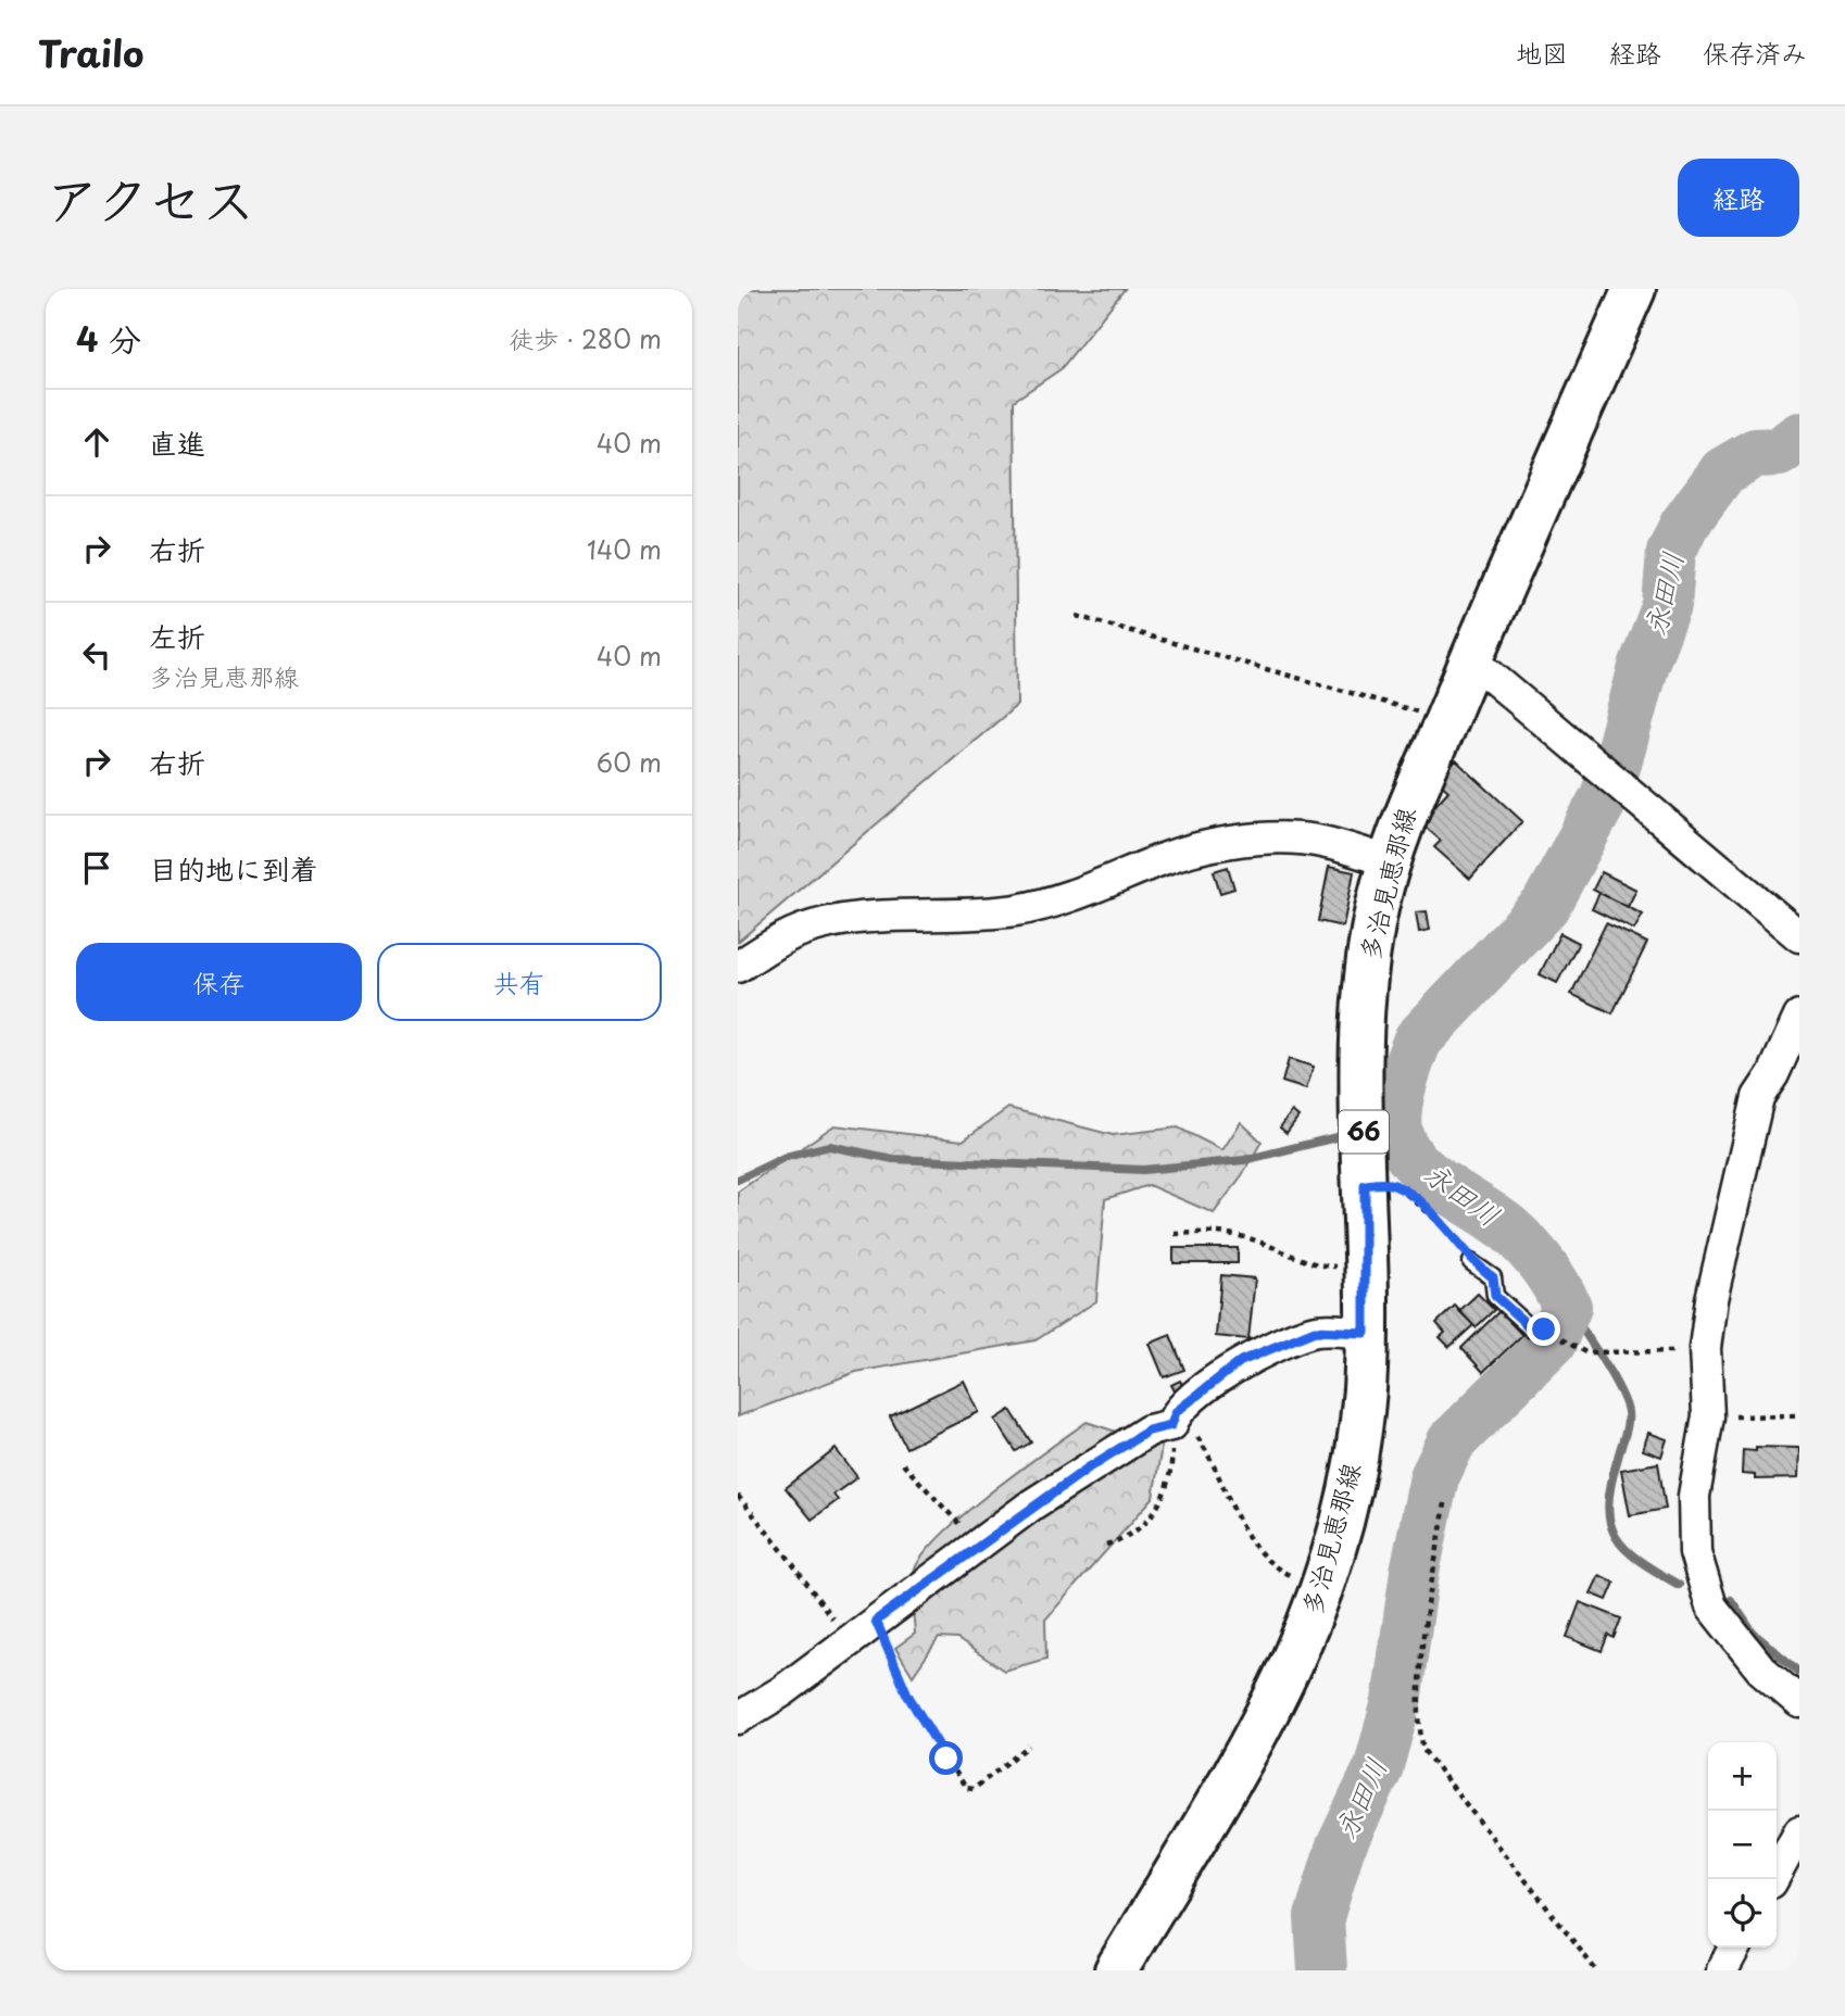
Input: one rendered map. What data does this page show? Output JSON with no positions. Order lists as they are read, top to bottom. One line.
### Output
{"streets":{"main road":["多治見恵那線","66"]},"water":["永田川"],"page":{"header":"Trailo","nav":["地図","経路","保存済み"],"title":"アクセス","buttons":["経路",["保存","共有"]],"heading":["4 分","徒歩 · 280 m"],"list":[["直進","40 m"],["右折","140 m"],["左折","多治見恵那線","40 m"],["右折","60 m"],"目的地に到着"],"map_buttons":["+","−"]}}
